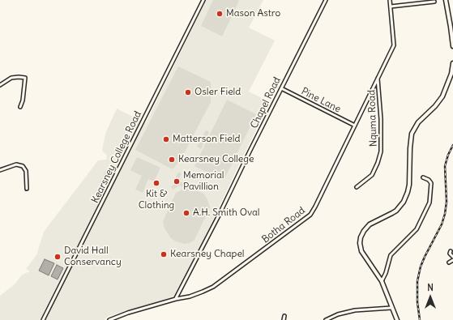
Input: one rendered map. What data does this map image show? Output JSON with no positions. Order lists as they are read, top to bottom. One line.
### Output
{"streets":{"street":["Pine Lane","Chapel Road","Nquma Road","Kearsney College Road","Botha Road"]},"crossings":[["Pine Lane","Chapel Road"],["Pine Lane","Botha Road"],["Chapel Road","Botha Road"],["Nquma Road","Botha Road"]],"places":["Mason Astro","Osler Field","Matterson Field","Kearsney College","Memorial Pavillion","Kit & Clothing","A.H. Smith Oval","Kearsney Chapel","David Hall Conservancy"],"north":"top"}
